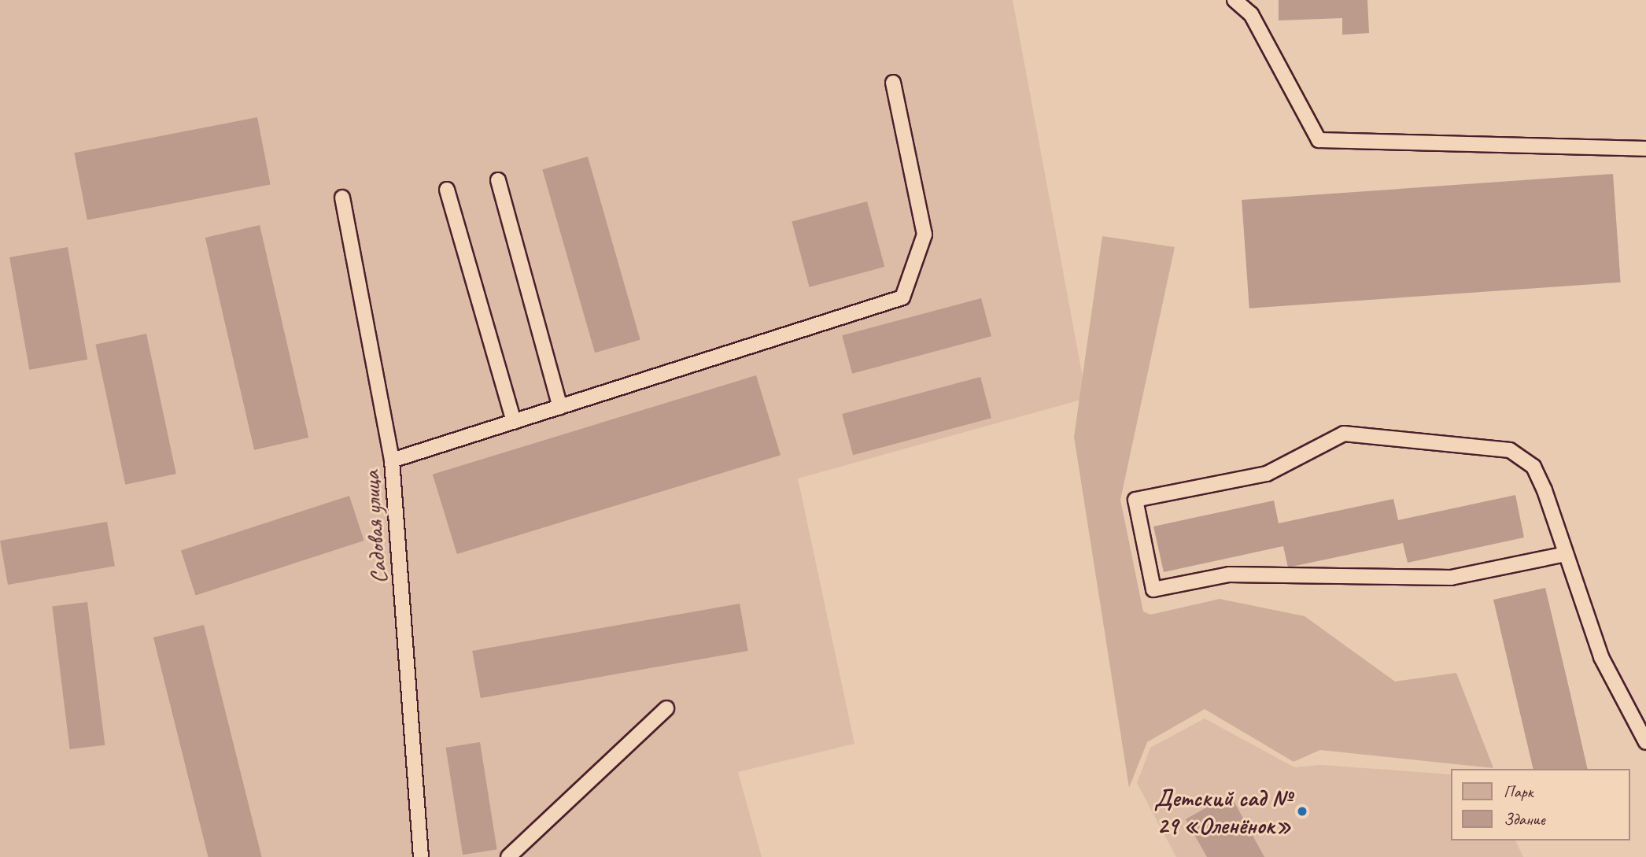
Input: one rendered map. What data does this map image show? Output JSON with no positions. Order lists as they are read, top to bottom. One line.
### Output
{"streets":{"lane":["Садовая улица"]},"places":["Детский сад № 29 «Оленёнок»"],"legend":["Парк","Здание"]}
